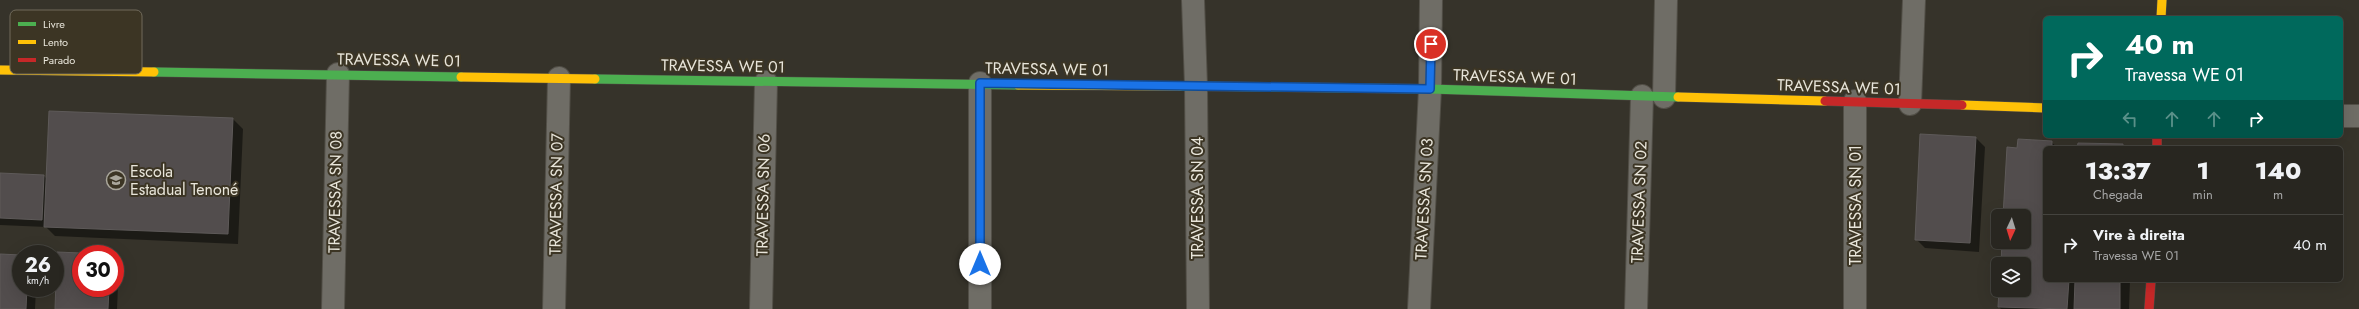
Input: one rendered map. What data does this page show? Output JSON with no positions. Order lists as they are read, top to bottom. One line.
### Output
{"streets":{"street":["TRAVESSA WE 01","TRAVESSA SN 08","TRAVESSA SN 07","TRAVESSA SN 06","TRAVESSA SN 04","TRAVESSA SN 03","TRAVESSA SN 02","TRAVESSA SN 01"]},"crossings":[["TRAVESSA WE 01","TRAVESSA SN 08"],["TRAVESSA WE 01","TRAVESSA SN 07"],["TRAVESSA WE 01","TRAVESSA SN 06"],["TRAVESSA WE 01","TRAVESSA SN 04"],["TRAVESSA WE 01","TRAVESSA SN 03"],["TRAVESSA WE 01","TRAVESSA SN 02"],["TRAVESSA WE 01","TRAVESSA SN 01"]],"places":{"school or university":["Escola Estadual Tenoné"]},"legend":["Livre","Lento","Parado"],"north":"bottom","page":{"turn":["40 m","Travessa WE 01"],"eta":["13:37","Chegada","1","min","140","m"],"list":[{"name":"Vire à direita","note":"Travessa WE 01","value":"40 m"}],"speed":"26 km/h","limit":"30"}}
